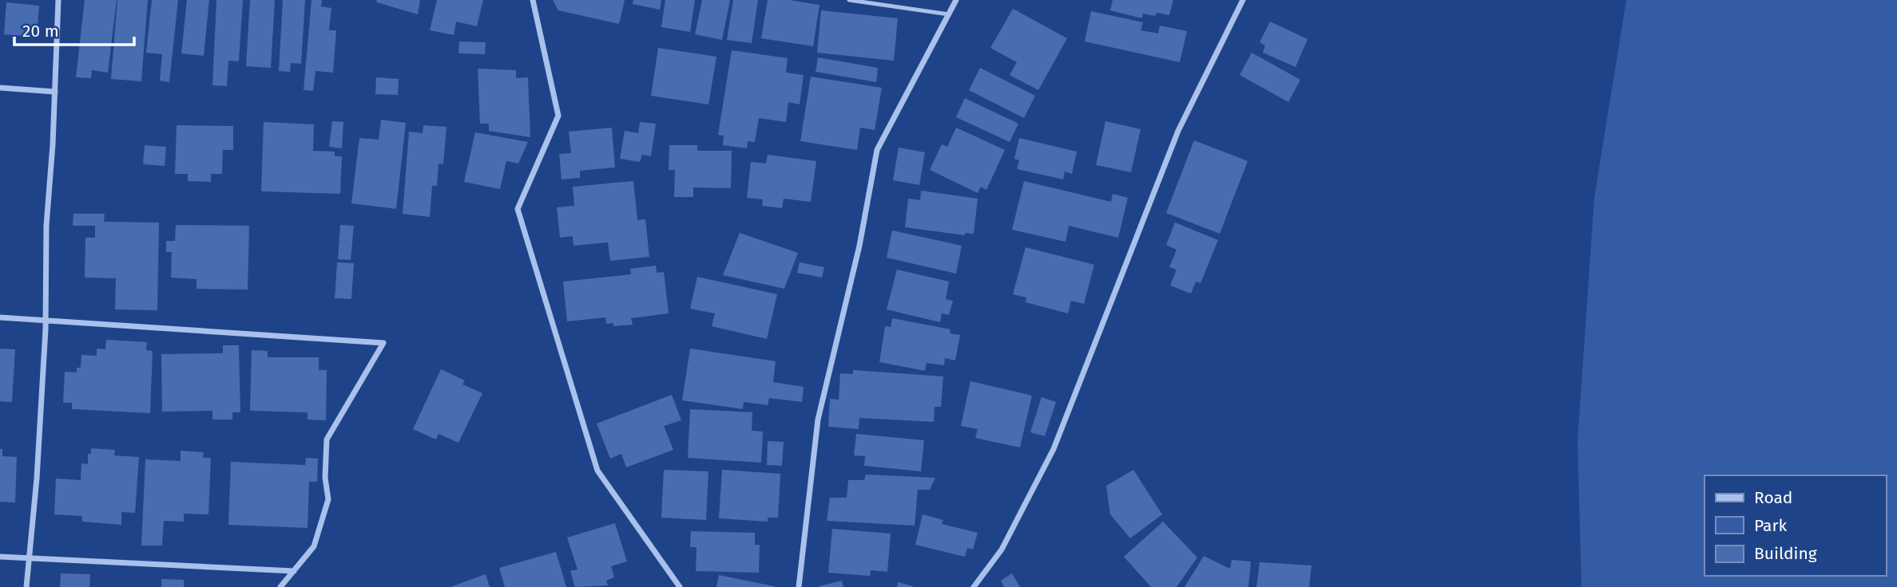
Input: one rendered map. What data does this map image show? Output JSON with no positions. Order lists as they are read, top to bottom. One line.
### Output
{"legend":["Road","Park","Building"],"scale_bar":"20 m"}
